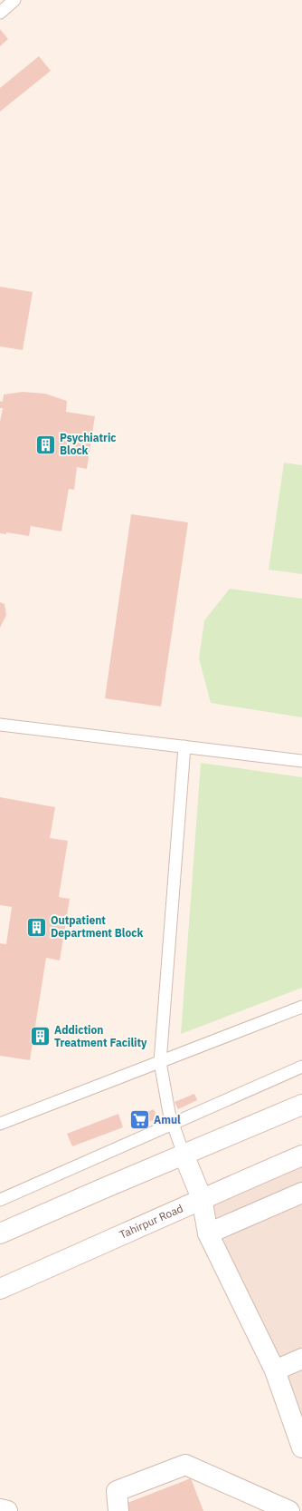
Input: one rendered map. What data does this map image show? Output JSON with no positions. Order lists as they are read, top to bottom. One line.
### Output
{"streets":{"main road":["Tahirpur Road"]},"places":{"building":["Psychiatric Block","Outpatient Department Block","Addiction Treatment Facility"],"supermarket":["Amul"]}}
